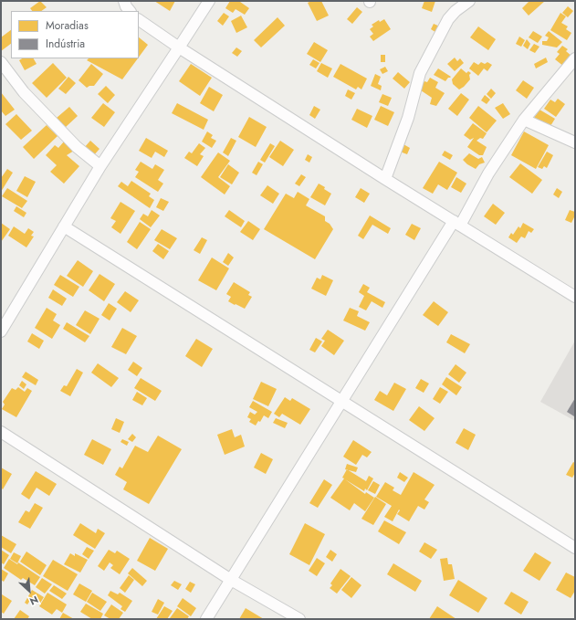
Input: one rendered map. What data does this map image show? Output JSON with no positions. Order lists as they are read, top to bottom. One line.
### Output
{"legend":["Moradias","Indústria"],"north":"bottom right"}
